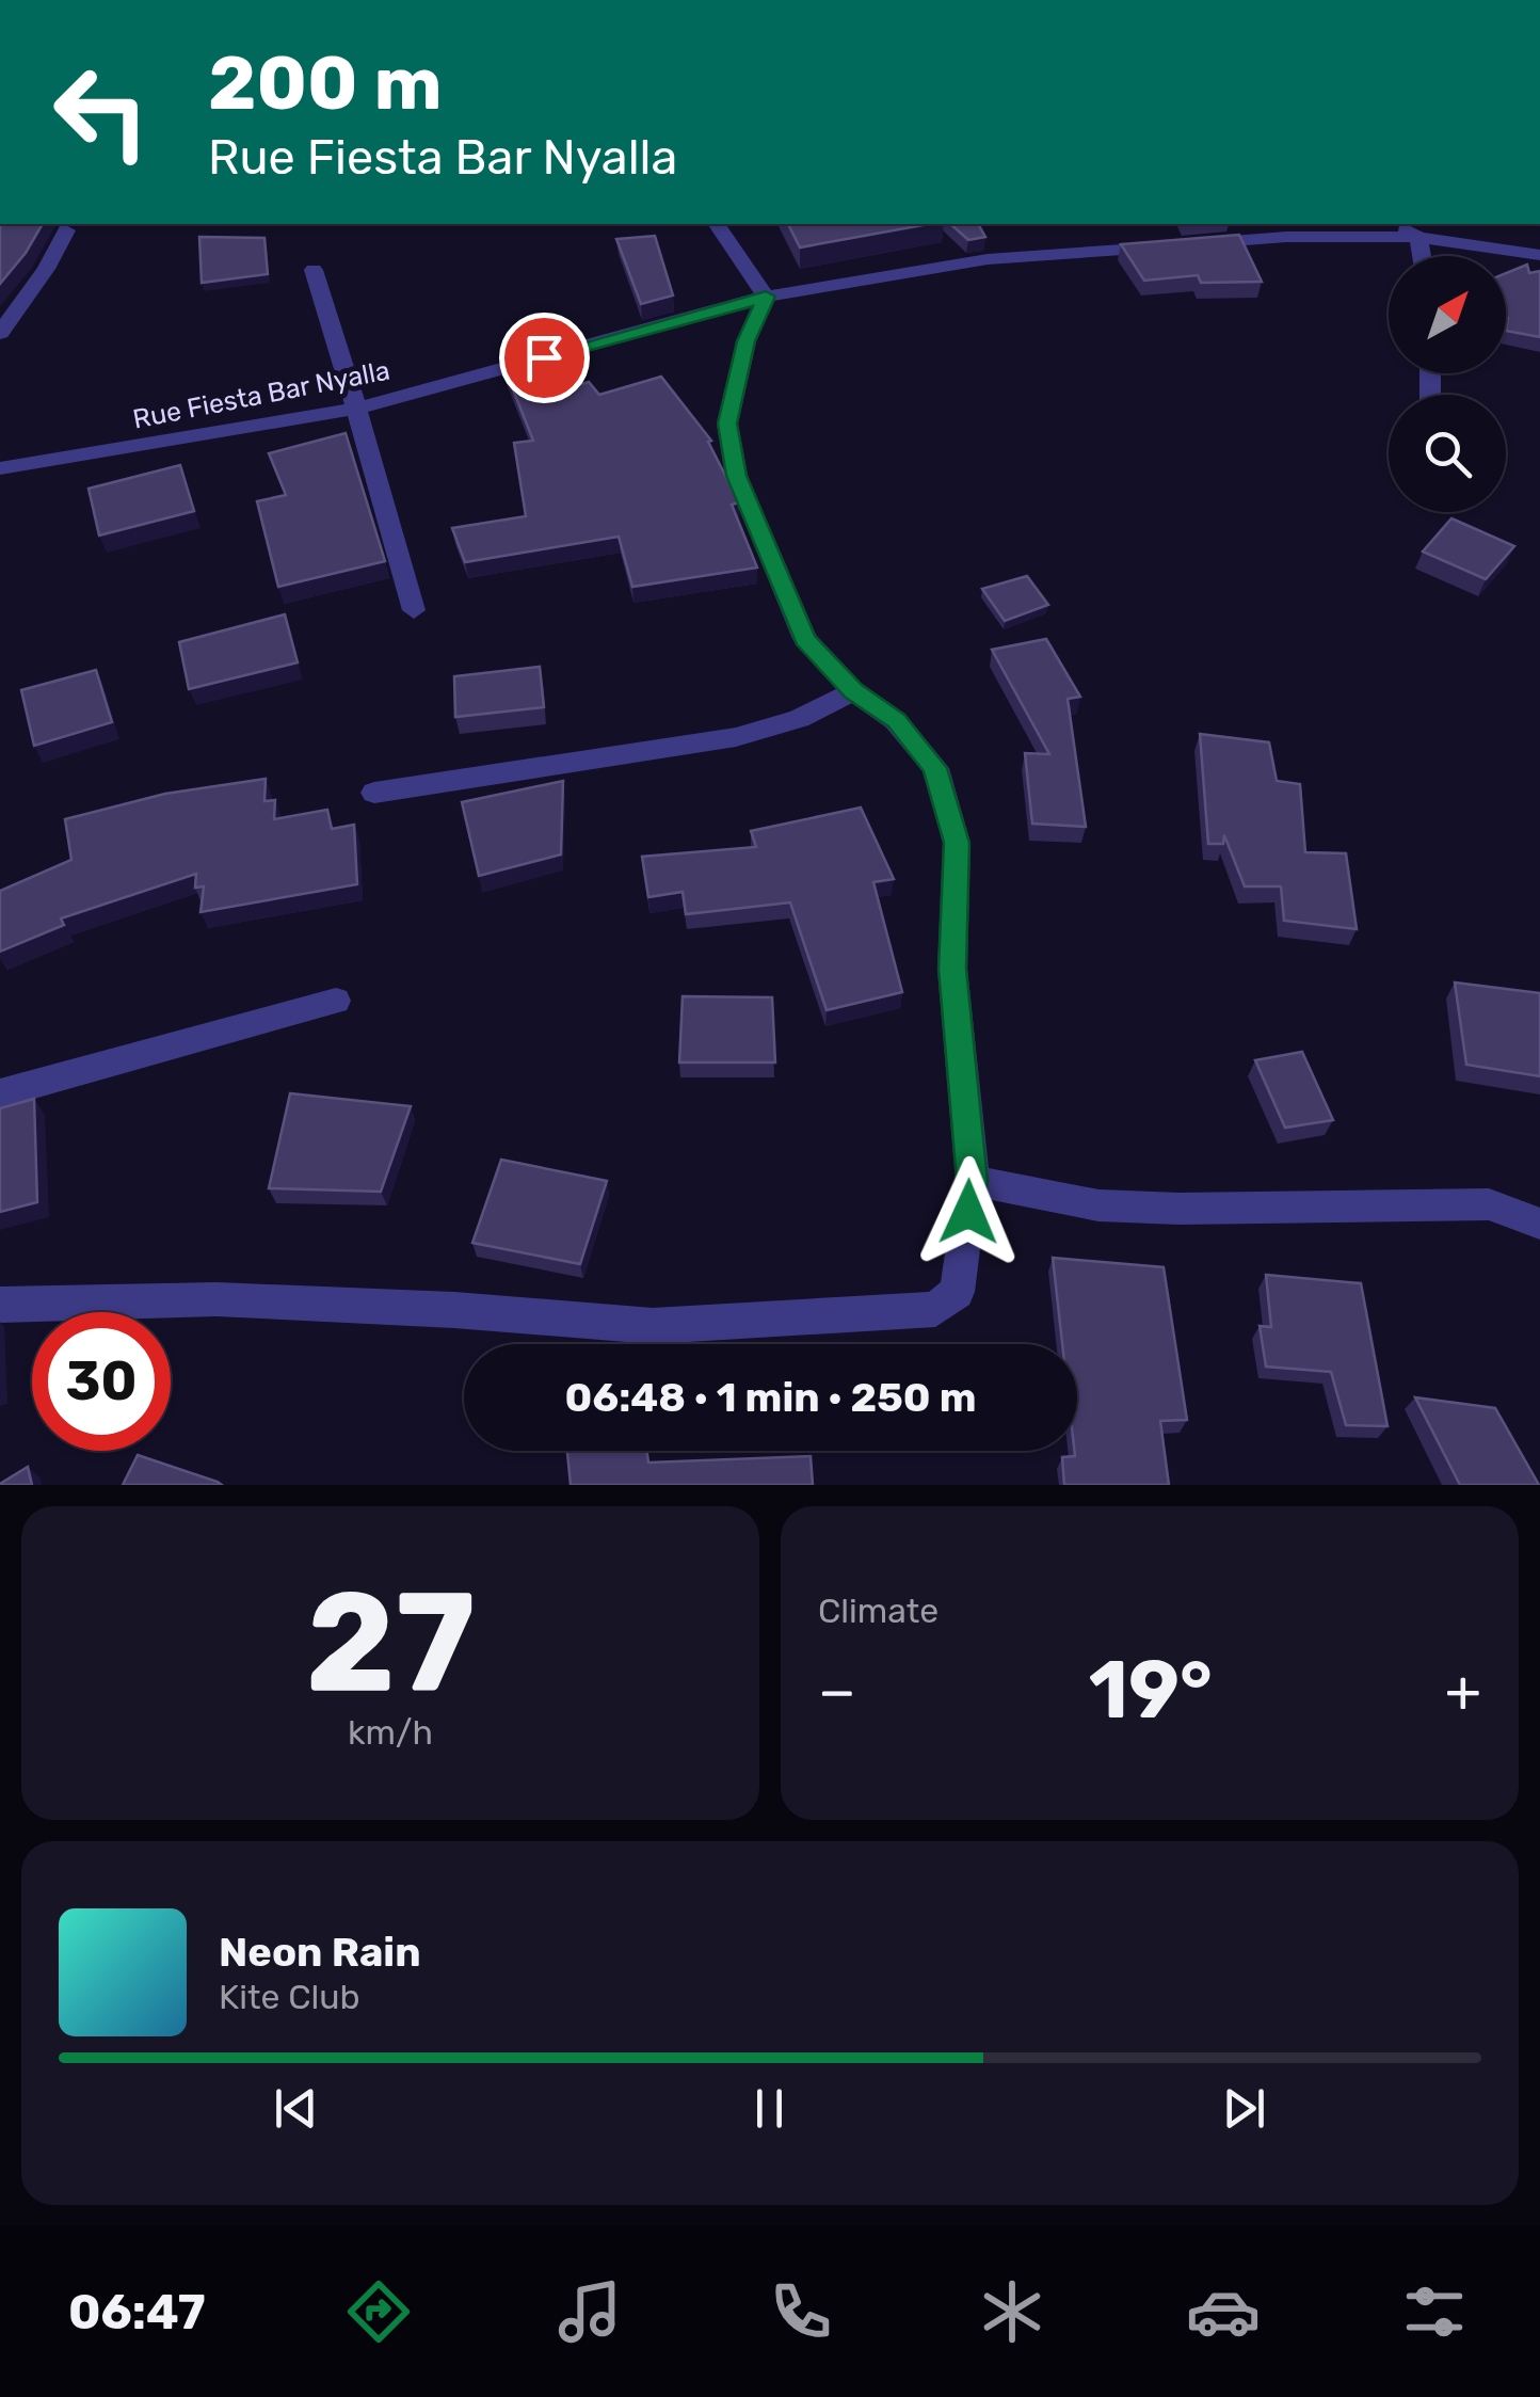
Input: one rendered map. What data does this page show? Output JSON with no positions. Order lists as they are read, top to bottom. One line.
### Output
{"streets":{"street":["Rue Fiesta Bar Nyalla"]},"north":"top right","page":{"turn":["200 m","Rue Fiesta Bar Nyalla"],"limit":"30","trip":"06:48 · 1 min · 250 m","tile":[["27","km/h"],"Climate"],"heat":["−","19°","+"],"song":["Neon Rain","Kite Club"],"tabs":"06:47"}}
